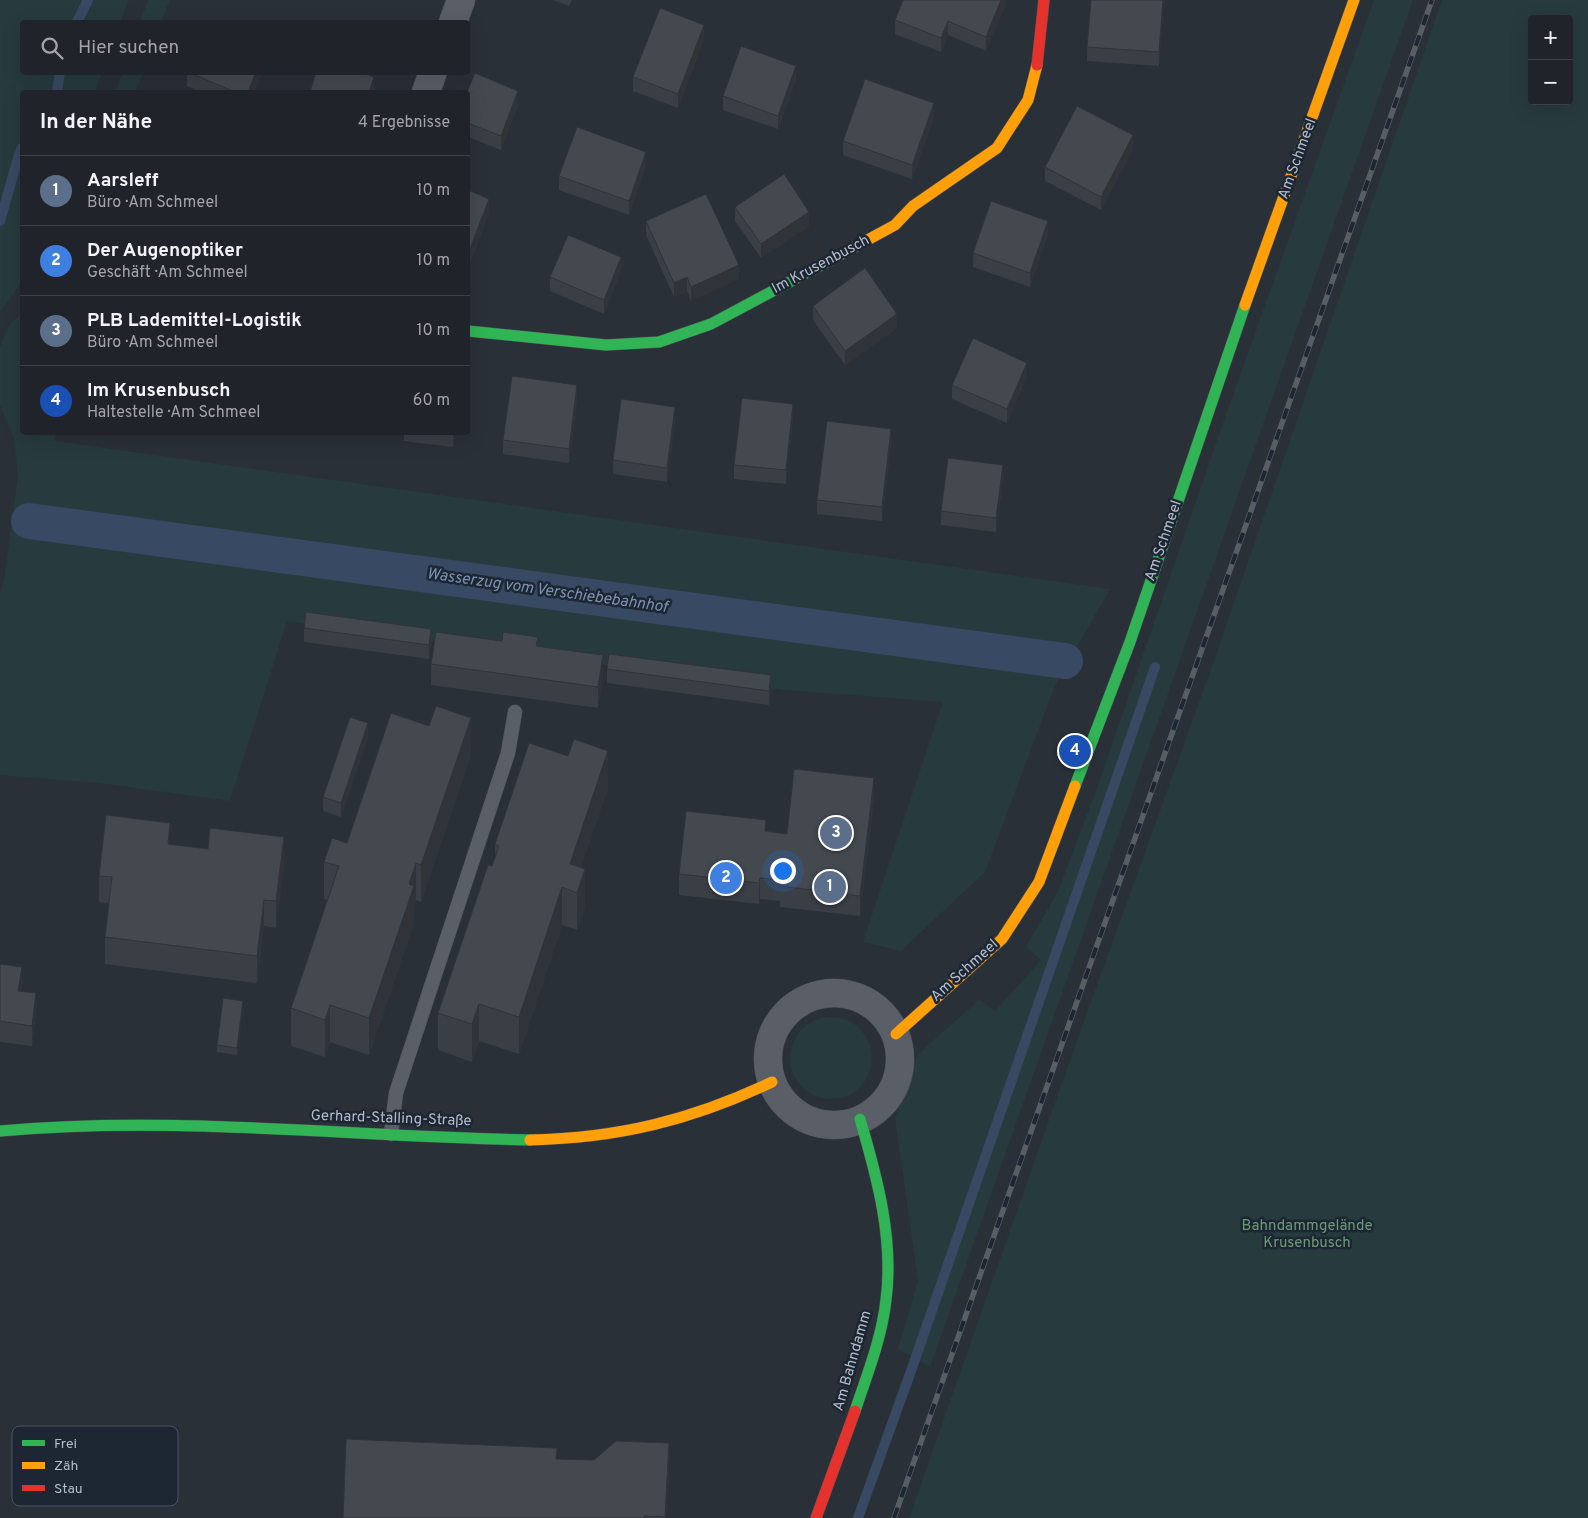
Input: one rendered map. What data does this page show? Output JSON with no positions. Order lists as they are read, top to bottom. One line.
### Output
{"streets":{"street":["Am Schmeel","Im Krusenbusch","Gerhard-Stalling-Straße","Am Bahndamm"]},"crossings":[["Am Schmeel","Gerhard-Stalling-Straße"],["Am Schmeel","Am Bahndamm"],["Gerhard-Stalling-Straße","Am Bahndamm"]],"water":["Wasserzug vom Verschiebebahnhof"],"parks":["Bahndammgelände Krusenbusch"],"legend":["Frei","Zäh","Stau"],"page":{"map_buttons":["+","−"],"search":"Hier suchen","heading":["In der Nähe","4 Ergebnisse"],"list":[{"mark":"1","name":"Aarsleff","note":"Büro · Am Schmeel","value":"10 m"},{"mark":"2","name":"Der Augenoptiker","note":"Geschäft · Am Schmeel","value":"10 m"},{"mark":"3","name":"PLB Lademittel-Logistik","note":"Büro · Am Schmeel","value":"10 m"},{"mark":"4","name":"Im Krusenbusch","note":"Haltestelle · Am Schmeel","value":"60 m"}],"pins":["4","3","2","1"]}}
